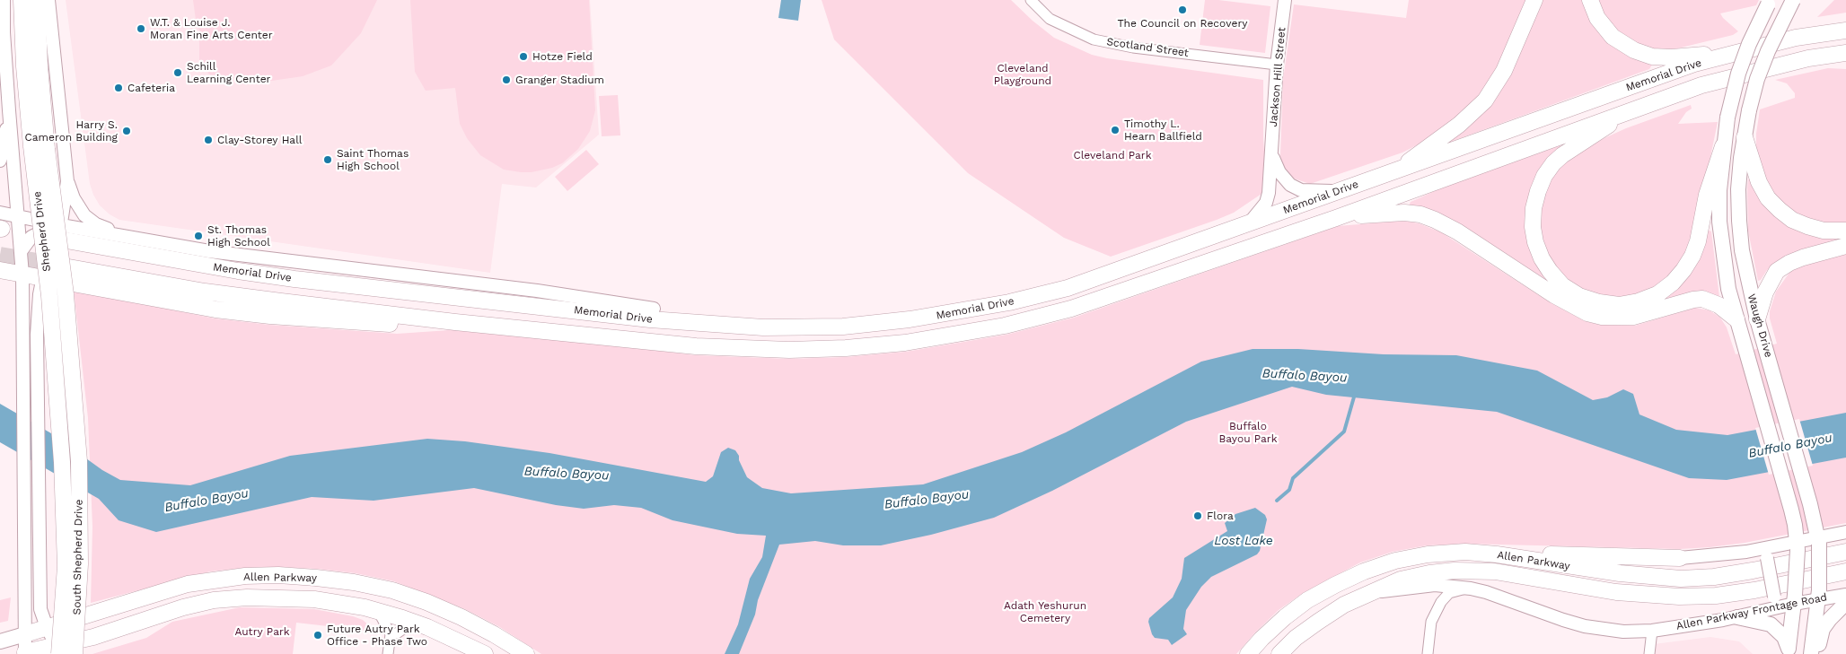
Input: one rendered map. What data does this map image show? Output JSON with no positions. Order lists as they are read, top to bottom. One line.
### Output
{"streets":{"main road":["Memorial Drive","Shepherd Drive","Waugh Drive","South Shepherd Drive","Allen Parkway"],"street":["Scotland Street","Jackson Hill Street","Allen Parkway Frontage Road"]},"crossings":[["Scotland Street","Jackson Hill Street"],["Memorial Drive","Jackson Hill Street"],["Shepherd Drive","South Shepherd Drive"],["Waugh Drive","Allen Parkway Frontage Road"],["South Shepherd Drive","Allen Parkway"],["Allen Parkway","Allen Parkway Frontage Road"]],"water":["Buffalo Bayou","Lost Lake"],"parks":["Cleveland Playground","Cleveland Park","Buffalo Bayou Park","Adath Yeshurun Cemetery","Autry Park"],"places":["The Council on Recovery","W.T. & Louise J. Moran Fine Arts Center","Hotze Field","Schill Learning Center","Granger Stadium","Cafeteria","Timothy L. Hearn Ballfield","Harry S. Cameron Building","Clay-Storey Hall","Saint Thomas High School","St. Thomas High School","Flora","Future Autry Park Office - Phase Two"]}
